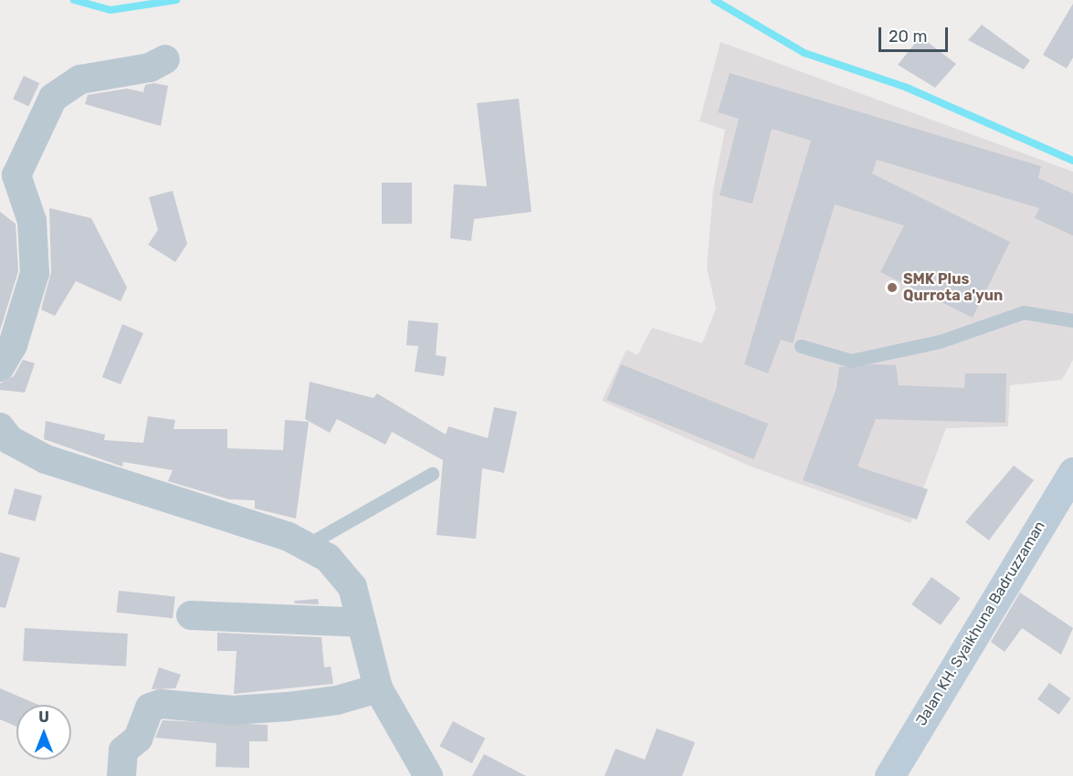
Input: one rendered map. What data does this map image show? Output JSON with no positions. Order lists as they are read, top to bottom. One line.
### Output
{"streets":{"main road":["Jalan KH. Syaikhuna Badruzzaman"]},"places":["SMK Plus Qurrota a'yun"],"scale_bar":"20 m","north":"top"}
